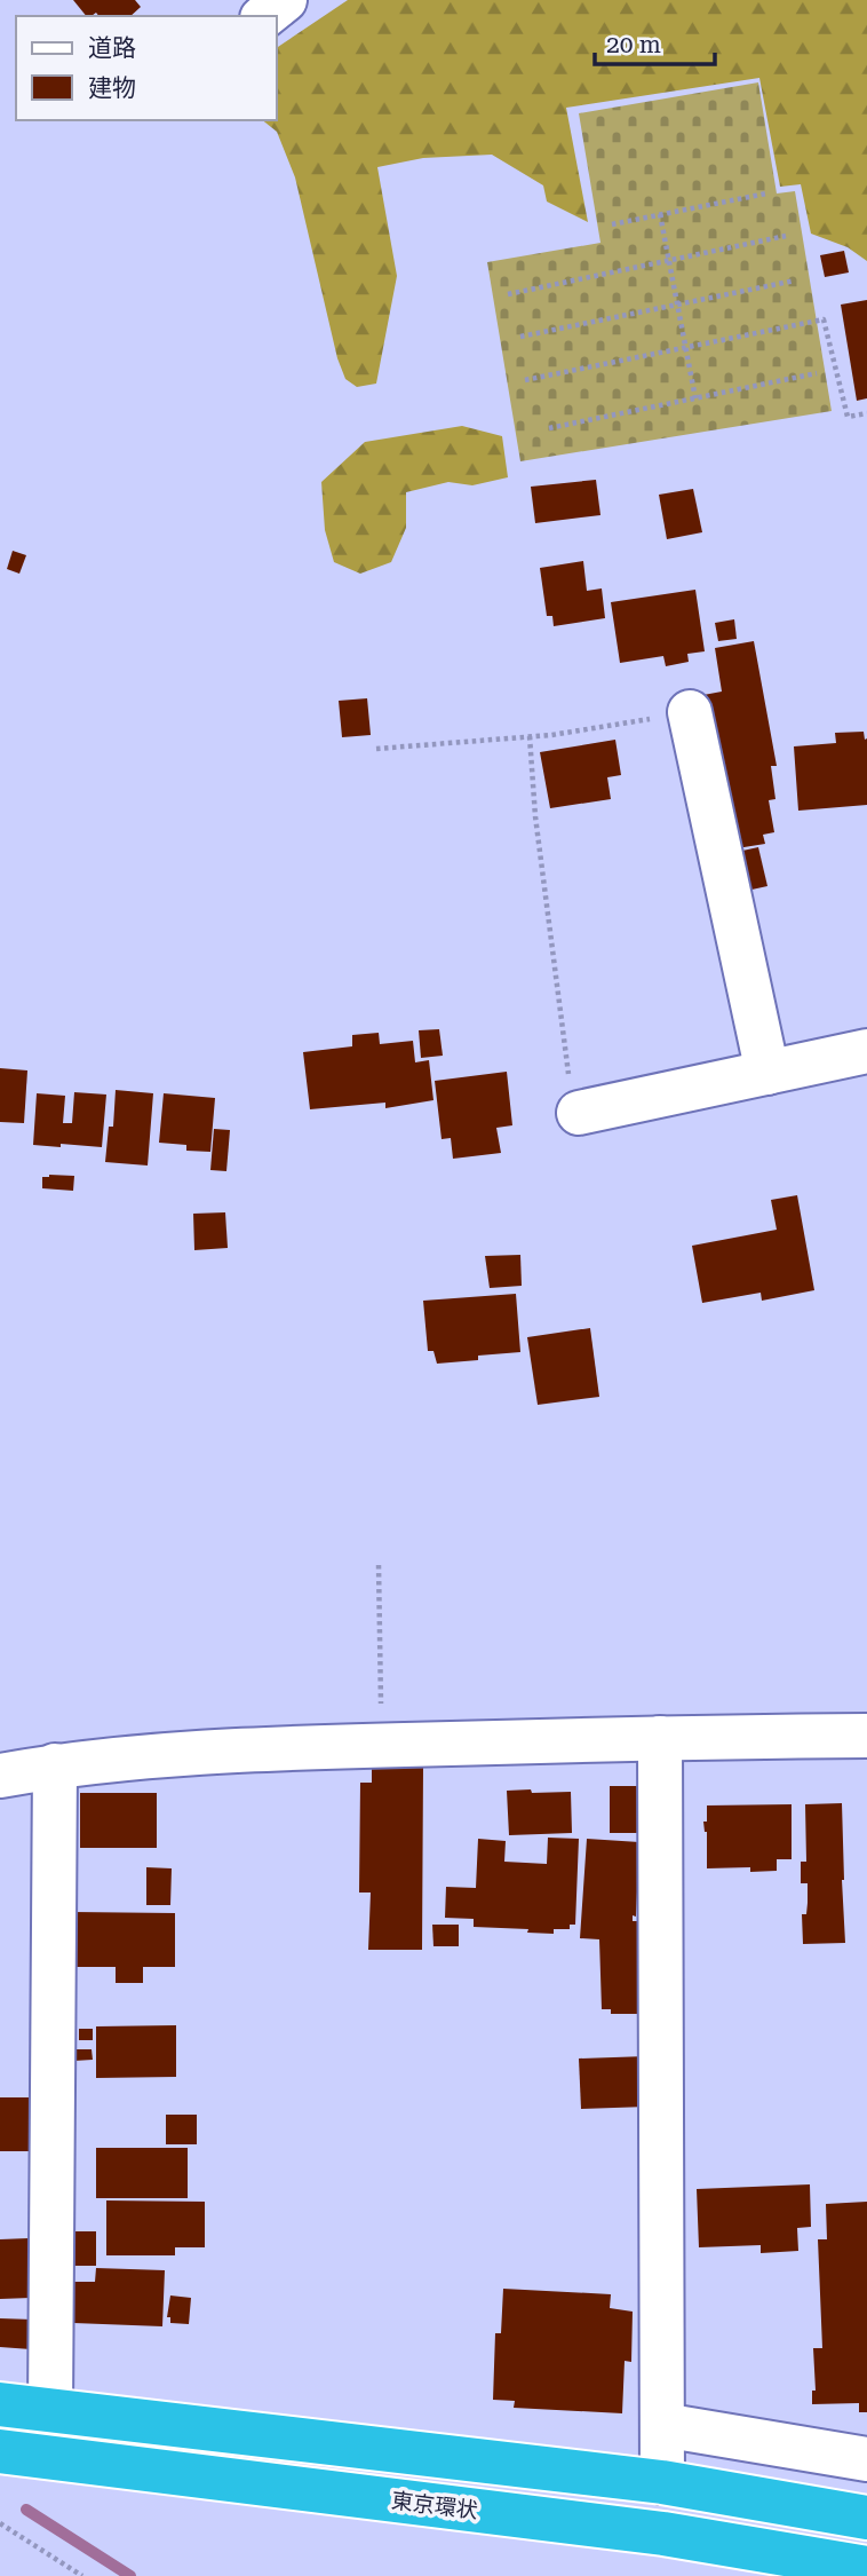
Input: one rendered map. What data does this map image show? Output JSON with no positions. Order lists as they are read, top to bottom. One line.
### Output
{"streets":{"highway":["東京環状"]},"legend":["道路","建物"],"scale_bar":"20 m"}
